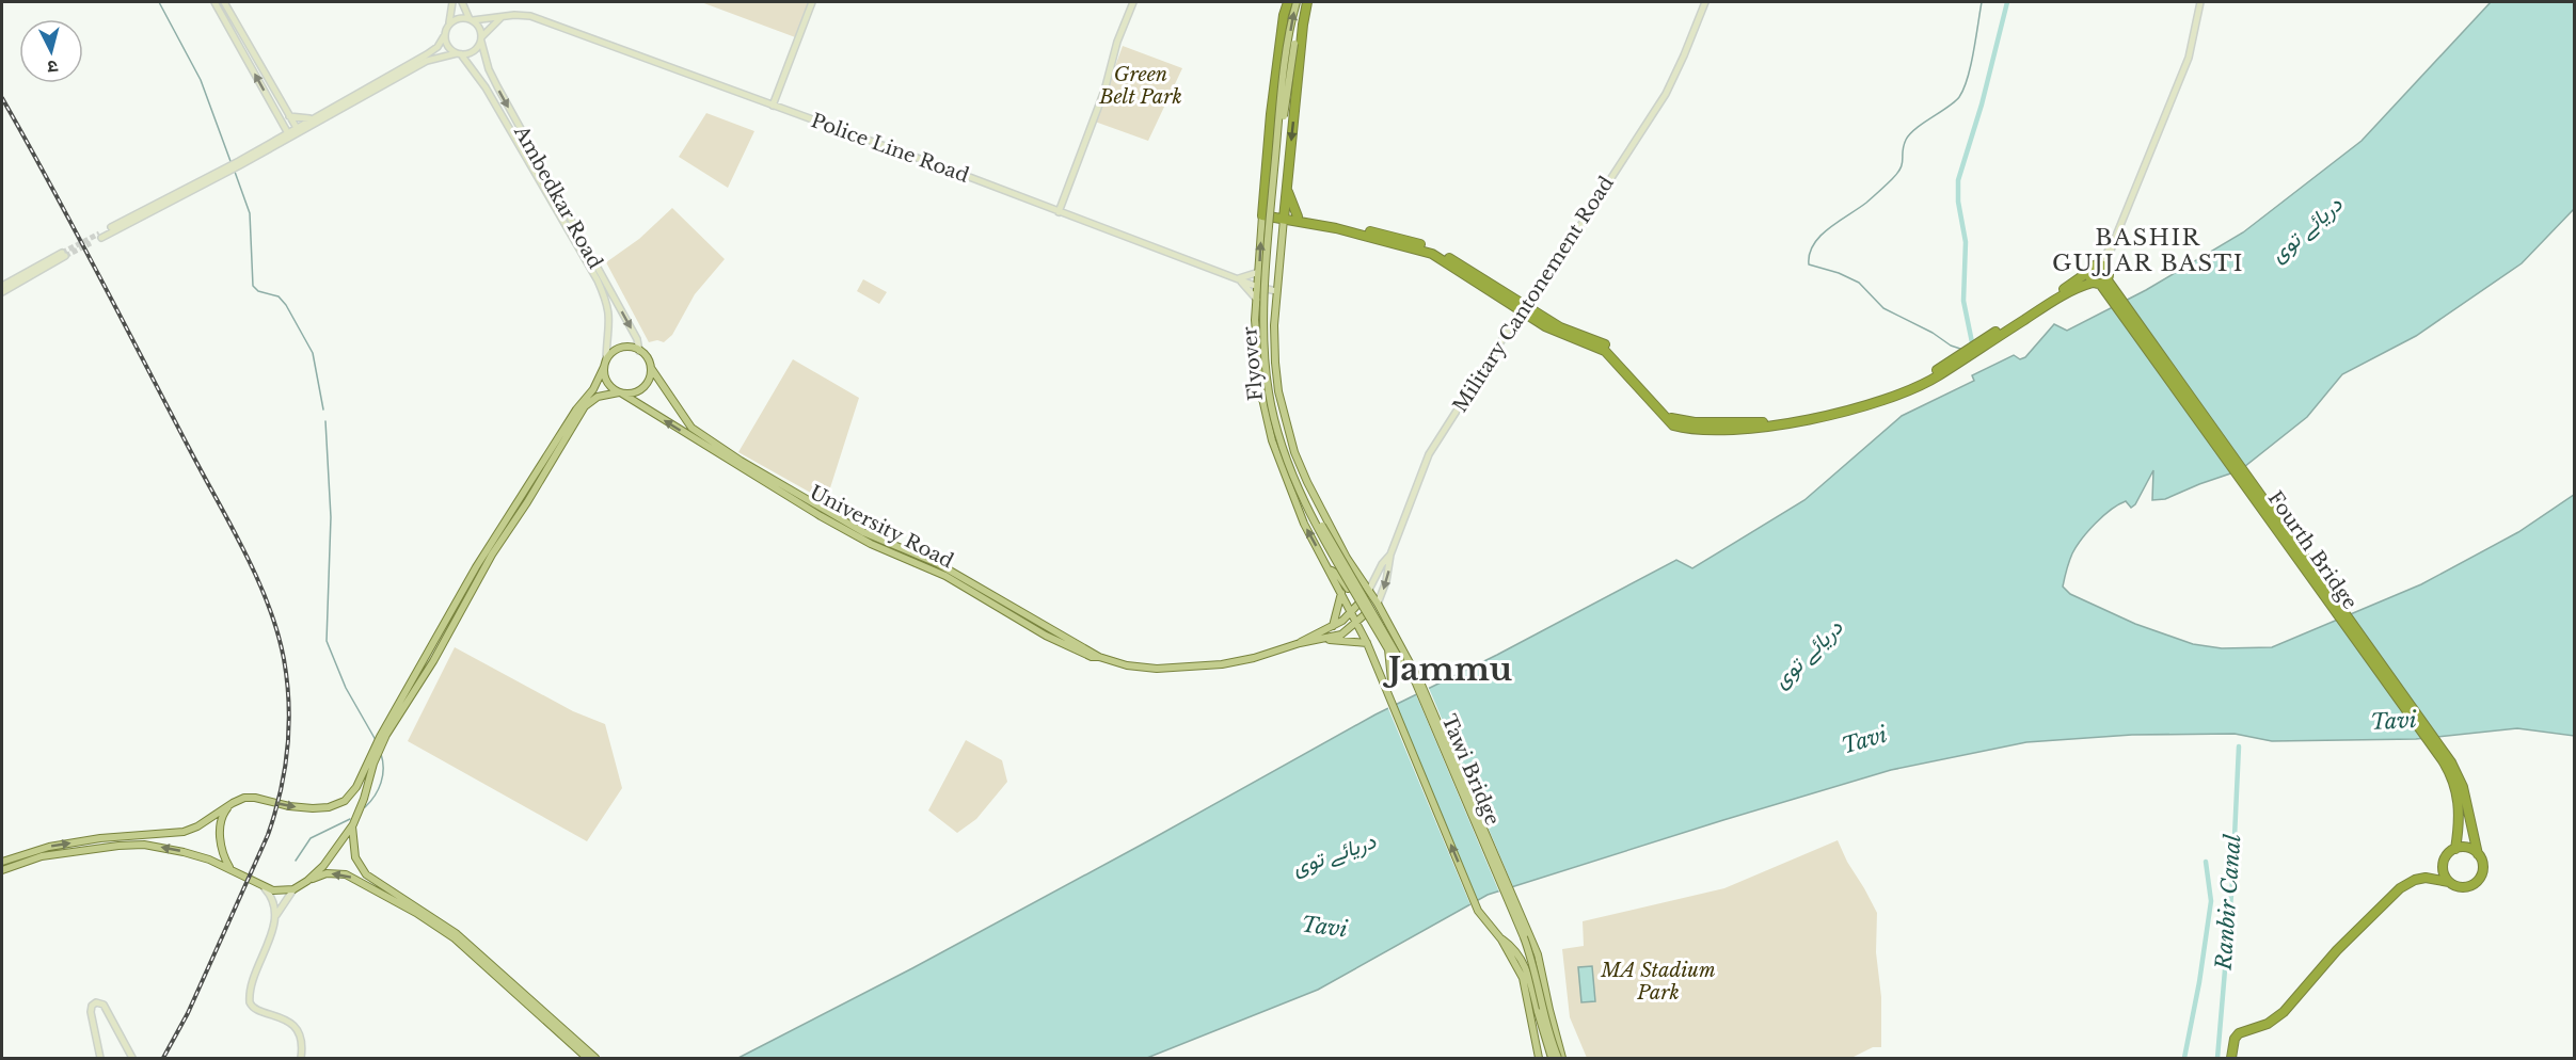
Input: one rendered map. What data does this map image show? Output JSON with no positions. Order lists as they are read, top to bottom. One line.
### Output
{"streets":{"highway":["Fourth Bridge"],"main road":["Police Line Road","Ambedkar Road","Military Cantonement Road","Flyover","University Road","Tawi Bridge"]},"crossings":[["Police Line Road","Ambedkar Road"],["Ambedkar Road","University Road"],["Flyover","Tawi Bridge"]],"districts":["BASHIR GUJJAR BASTI","Jammu"],"water":["دریائے توی","Tavi","Ranbir Canal"],"parks":["Green Belt Park","MA Stadium Park"],"north":"bottom"}
